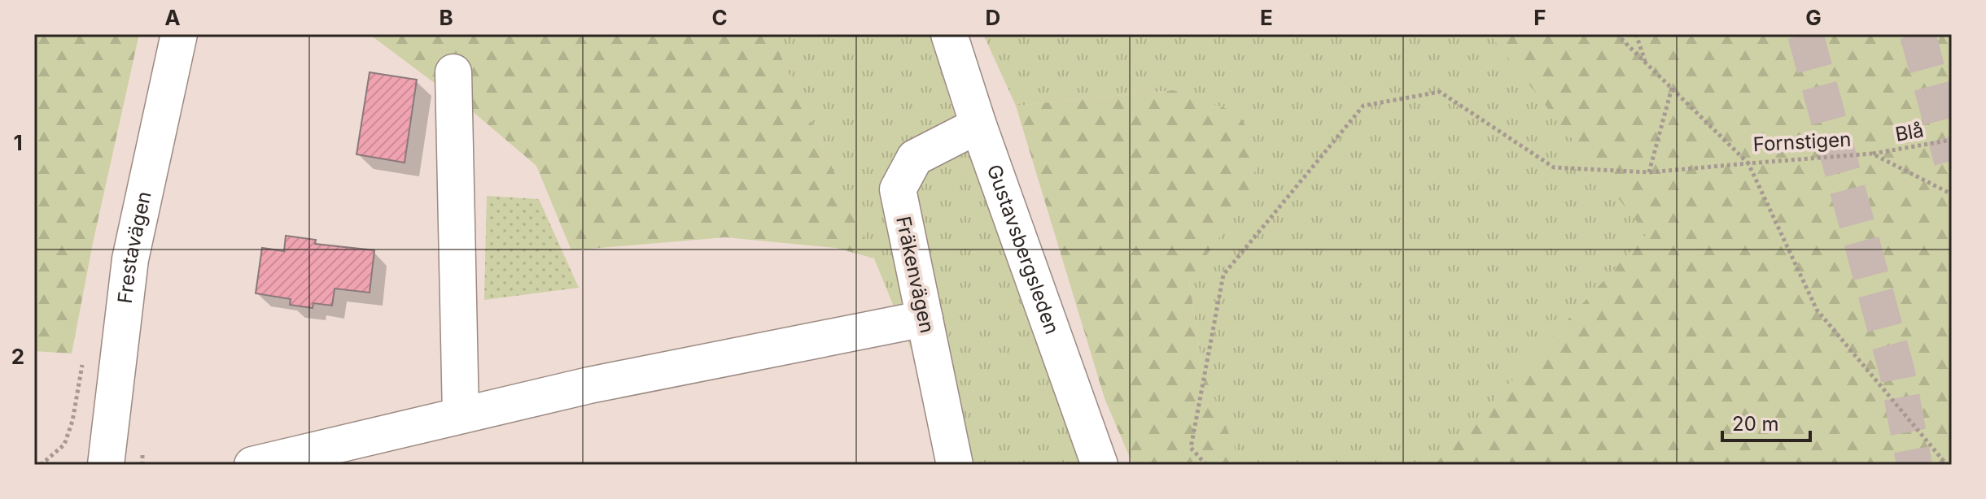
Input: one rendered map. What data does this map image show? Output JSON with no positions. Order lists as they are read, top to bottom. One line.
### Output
{"streets":{"street":["Frestavägen","Gustavsbergsleden","Fräkenvägen"],"path":["Blå","Fornstigen"]},"crossings":[["Blå","Fornstigen"],["Gustavsbergsleden","Fräkenvägen"]],"scale_bar":"20 m","grid":{"columns":["A","B","C","D","E","F","G"],"rows":["1","2"]}}
